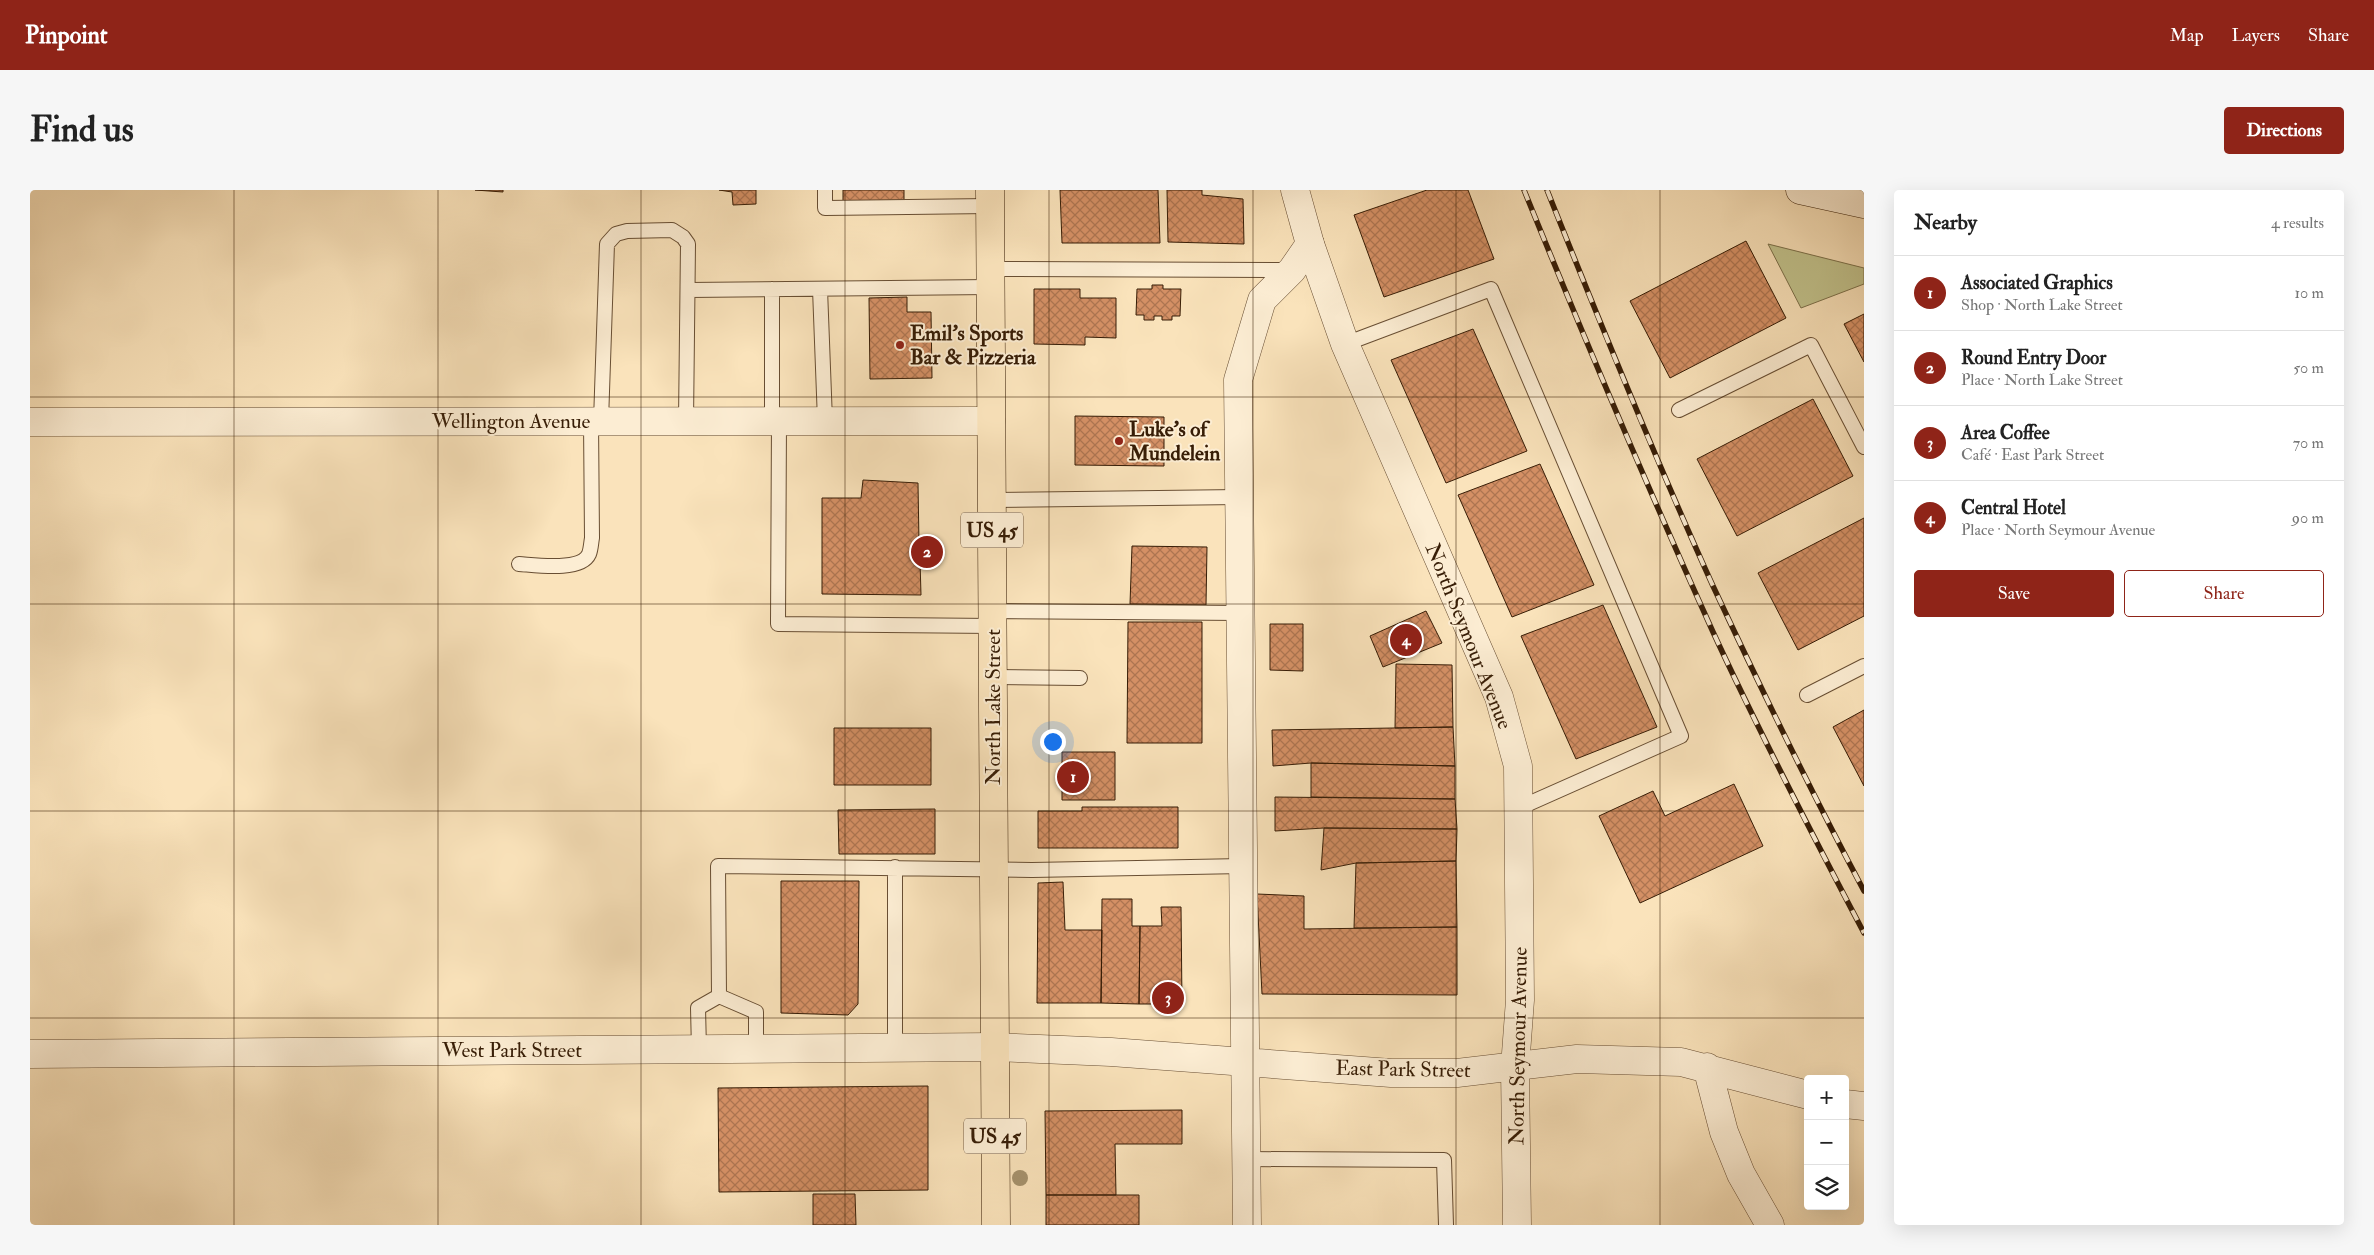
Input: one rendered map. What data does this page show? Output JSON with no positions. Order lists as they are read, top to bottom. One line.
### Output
{"streets":{"main road":["US 45","North Lake Street"],"street":["Wellington Avenue","North Seymour Avenue","West Park Street","East Park Street"]},"crossings":[["Wellington Avenue","North Lake Street"],["North Seymour Avenue","East Park Street"],["North Lake Street","West Park Street"],["North Lake Street","East Park Street"],["West Park Street","East Park Street"]],"places":["Emil's Sports Bar & Pizzeria","Luke's of Mundelein"],"page":{"header":"Pinpoint","nav":["Map","Layers","Share"],"buttons":["Directions",["Save","Share"]],"title":"Find us","heading":["Nearby","4 results"],"list":[{"mark":"1","name":"Associated Graphics","note":"Shop · North Lake Street","value":"10 m"},{"mark":"2","name":"Round Entry Door","note":"Place · North Lake Street","value":"50 m"},{"mark":"3","name":"Area Coffee","note":"Café · East Park Street","value":"70 m"},{"mark":"4","name":"Central Hotel","note":"Place · North Seymour Avenue","value":"90 m"}],"pins":["2","4","1","3"],"map_buttons":["+","−"]}}
